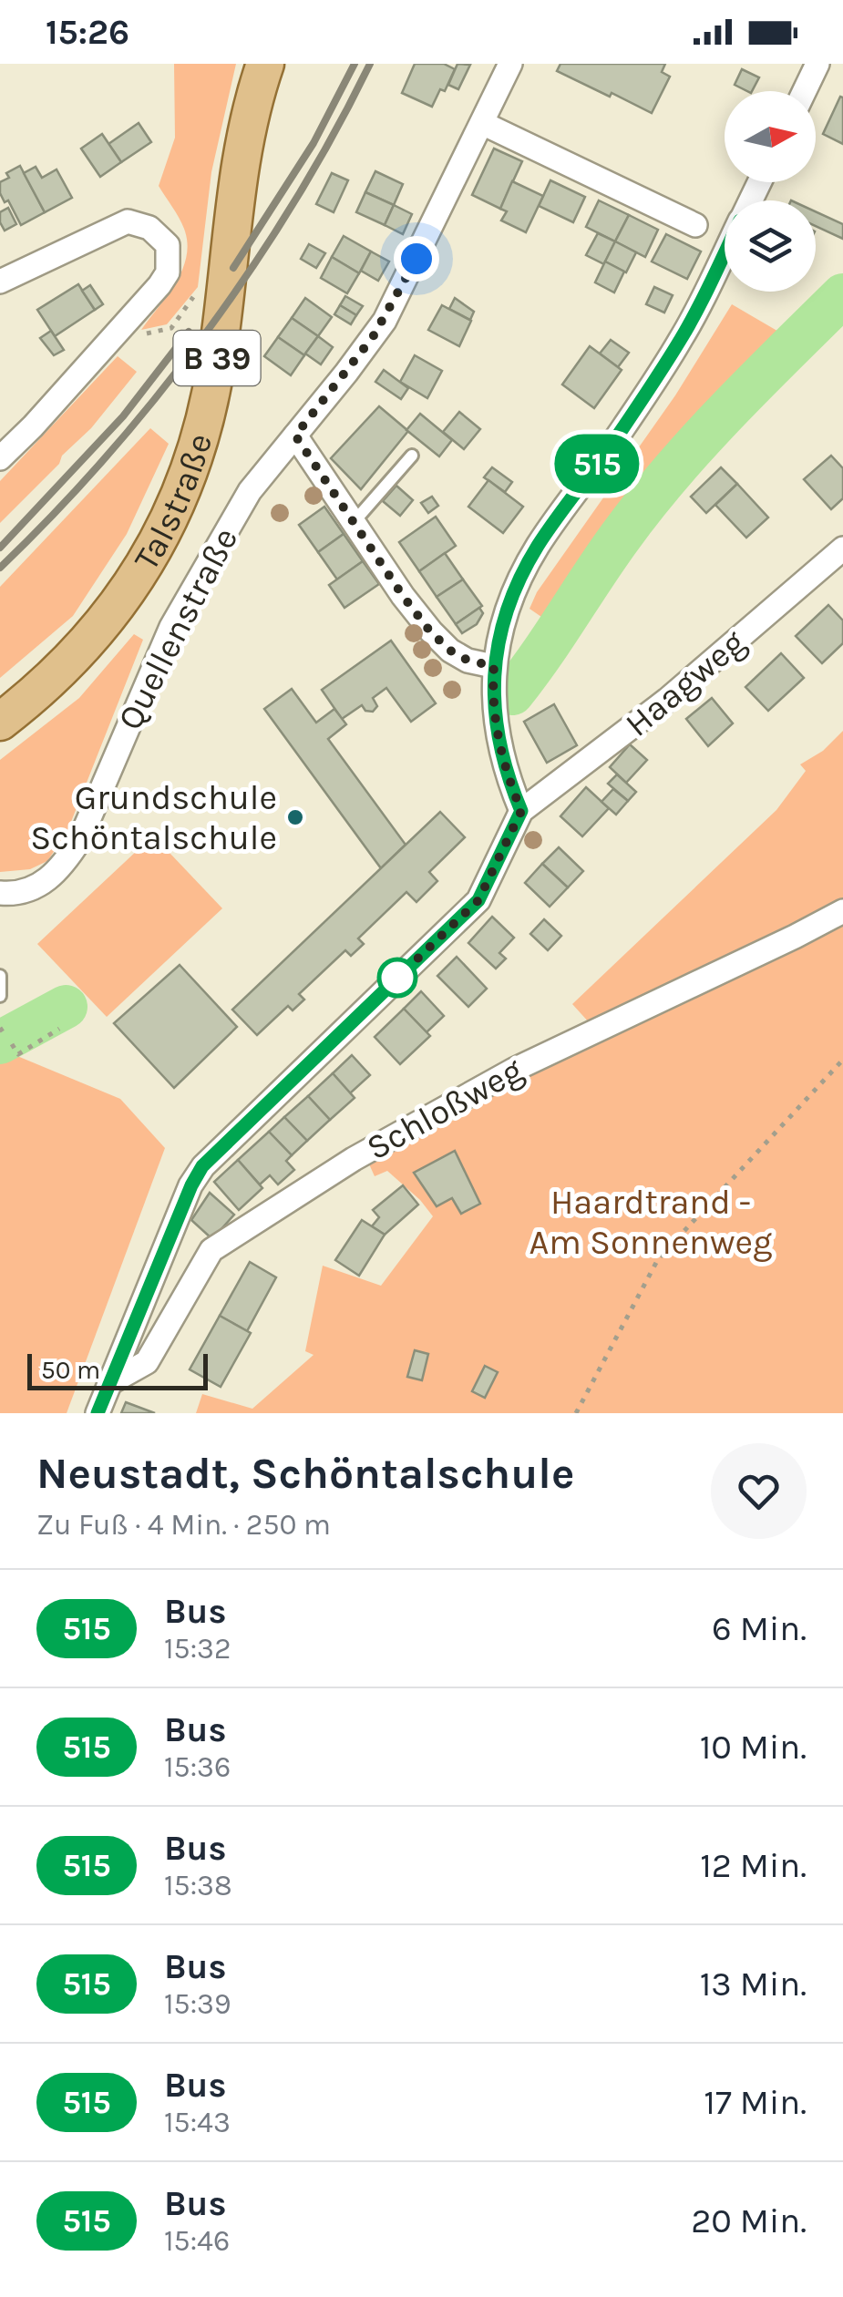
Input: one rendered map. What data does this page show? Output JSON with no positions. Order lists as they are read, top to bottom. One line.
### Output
{"streets":{"main road":["B 39","Talstraße"],"street":["Quellenstraße","Haagweg","Schloßweg"]},"parks":["Haardtrand - Am Sonnenweg"],"places":["Grundschule Schöntalschule"],"lines":["bus line 515"],"scale_bar":"50 m","north":"right","page":{"status":"15:26","on_map":"515","scale":"50 m","heading":["Neustadt, Schöntalschule","Zu Fuß · 4 Min. · 250 m"],"list":[{"mark":"515","name":"Bus","note":"15:32","value":"6 Min."},{"mark":"515","name":"Bus","note":"15:36","value":"10 Min."},{"mark":"515","name":"Bus","note":"15:38","value":"12 Min."},{"mark":"515","name":"Bus","note":"15:39","value":"13 Min."},{"mark":"515","name":"Bus","note":"15:43","value":"17 Min."},{"mark":"515","name":"Bus","note":"15:46","value":"20 Min."}]}}
